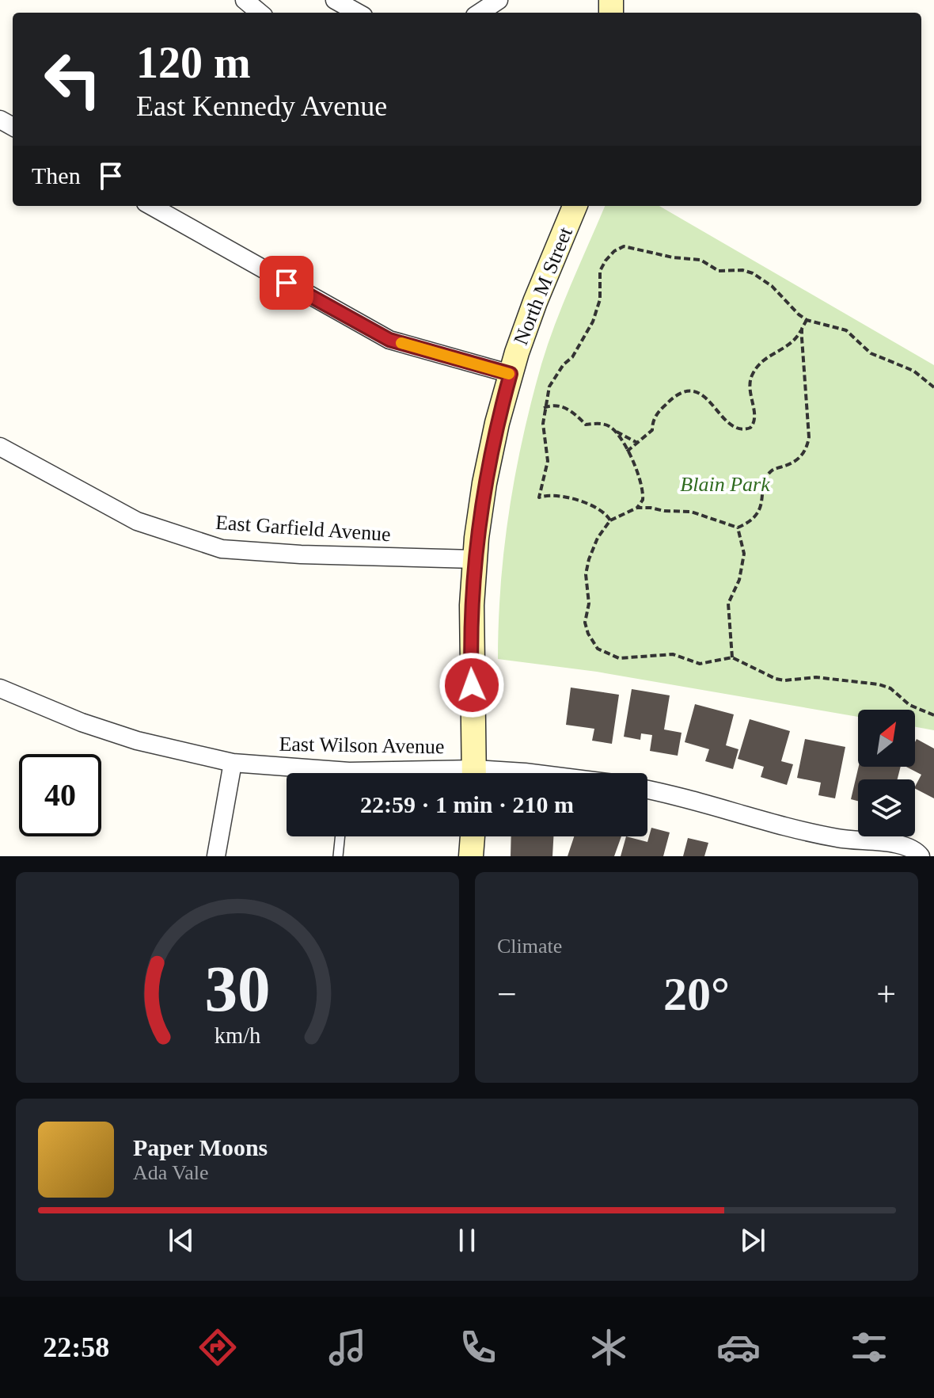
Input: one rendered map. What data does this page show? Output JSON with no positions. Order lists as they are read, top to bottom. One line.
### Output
{"streets":{"street":["North M Street","East Garfield Avenue","East Wilson Avenue"]},"crossings":[["North M Street","East Garfield Avenue"]],"parks":["Blain Park"],"north":"top right","page":{"turn":["120 m","East Kennedy Avenue"],"then":"Then","limit":"40","trip":"22:59 · 1 min · 210 m","tile":"Climate","heat":["−","20°","+"],"song":["Paper Moons","Ada Vale"],"tabs":"22:58","gauge":["30","km/h"]}}
